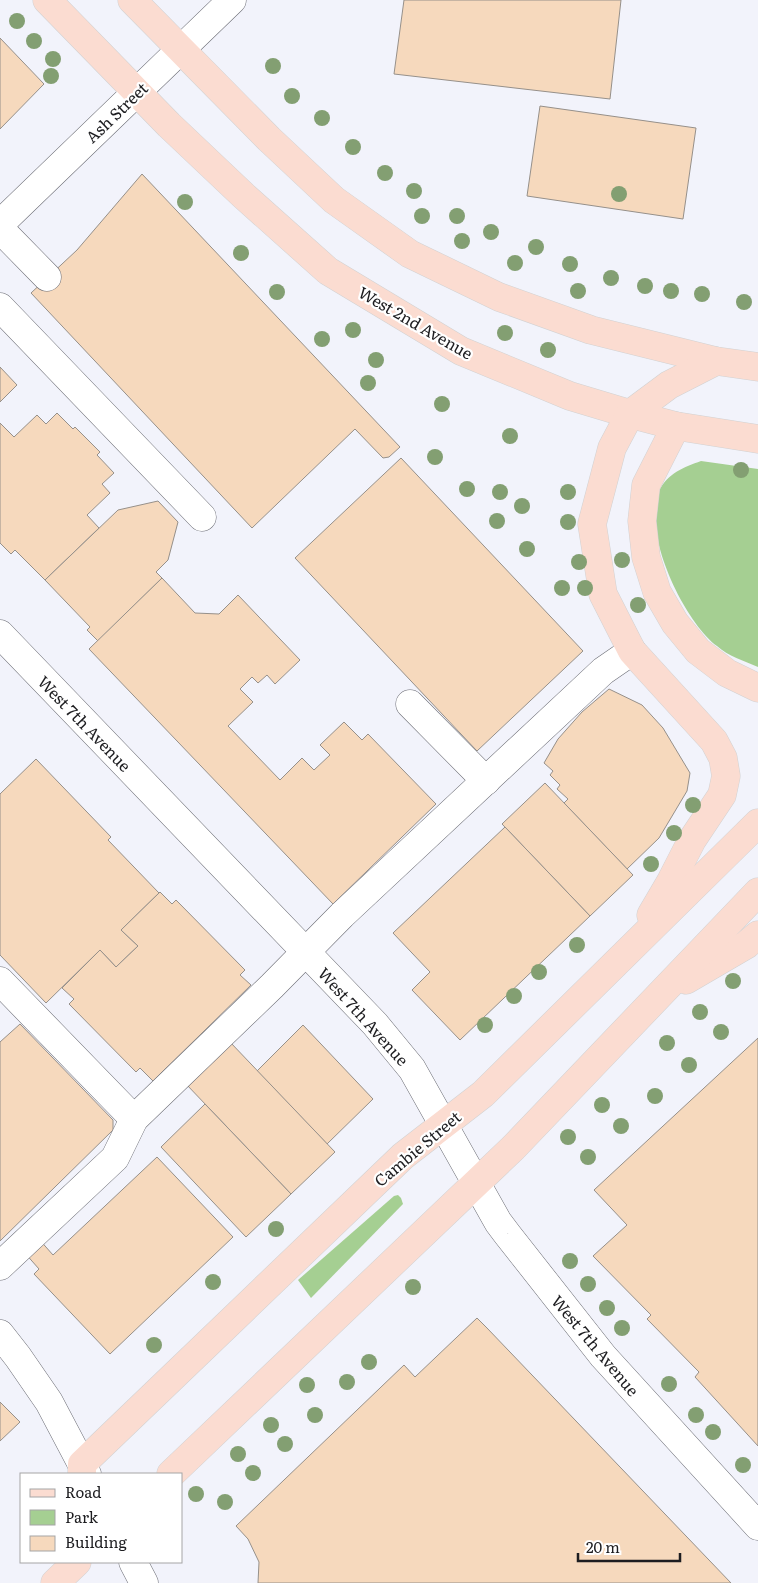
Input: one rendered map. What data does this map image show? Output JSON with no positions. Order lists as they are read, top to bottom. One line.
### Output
{"streets":{"main road":["West 2nd Avenue","Cambie Street"],"street":["Ash Street","West 7th Avenue"]},"crossings":[["Ash Street","West 2nd Avenue"],["West 7th Avenue","Cambie Street"]],"legend":["Road","Park","Building"],"scale_bar":"20 m"}
